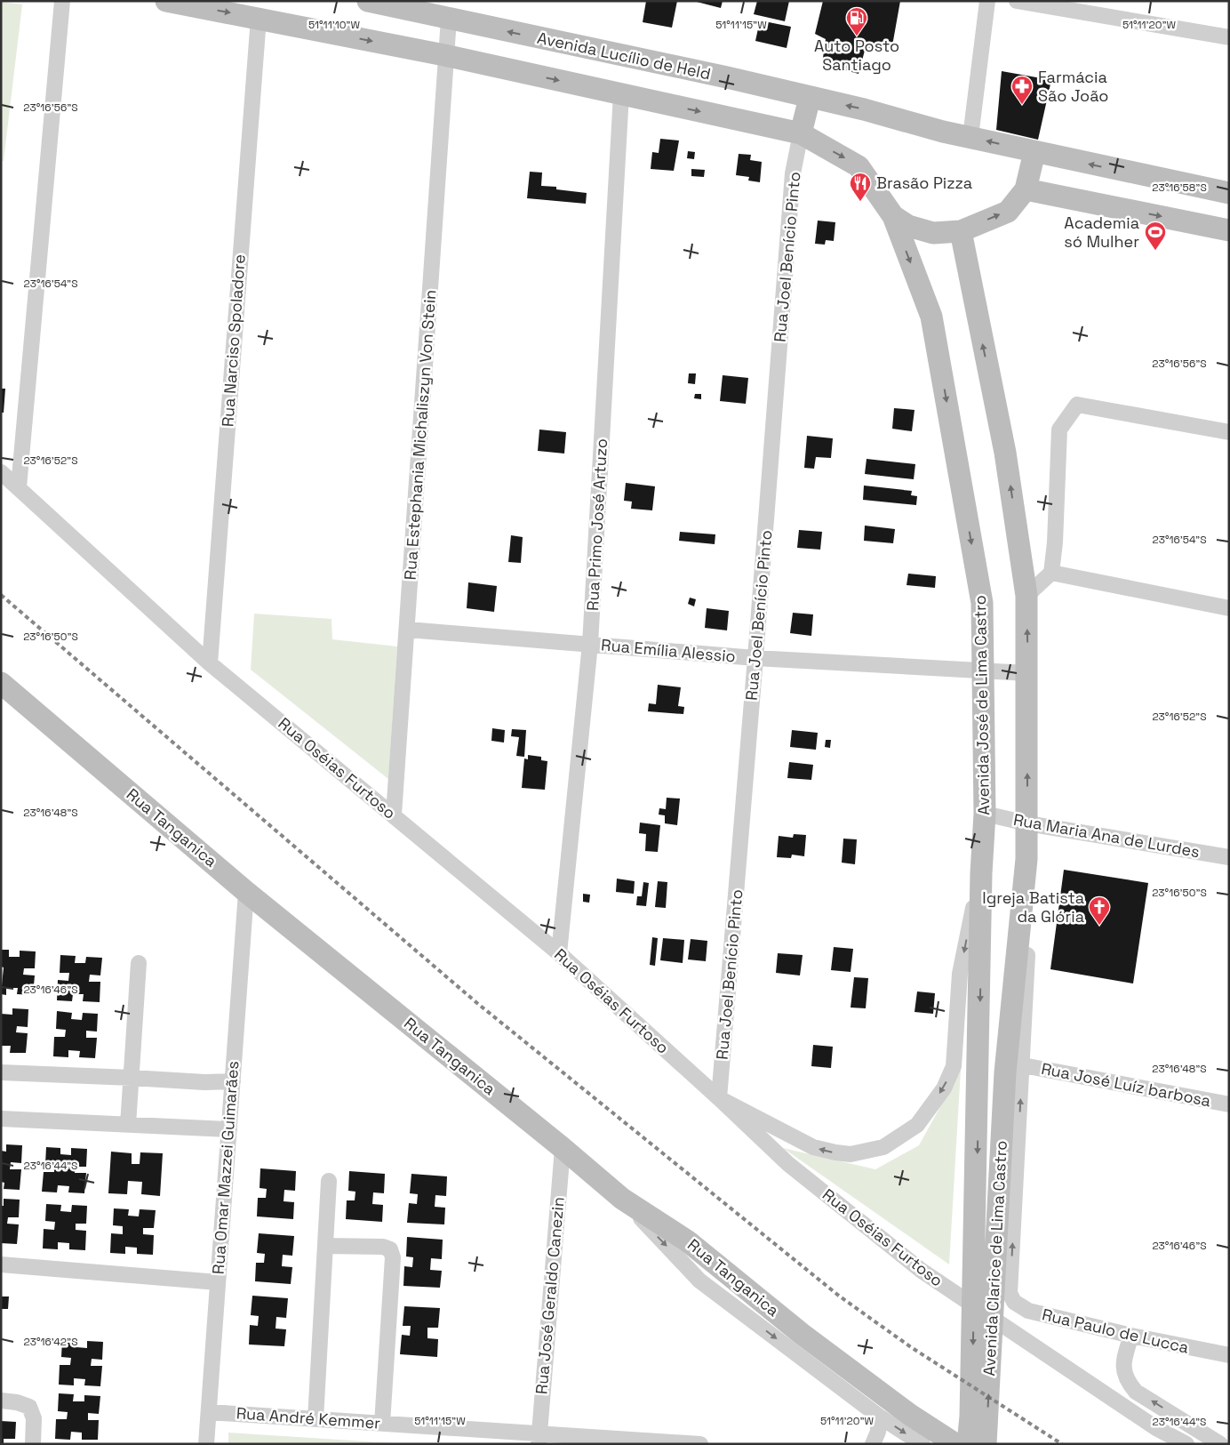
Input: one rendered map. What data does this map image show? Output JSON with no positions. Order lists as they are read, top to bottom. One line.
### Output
{"streets":{"street":["Avenida Lucílio de Held","Rua Joel Benício Pinto","Rua Narciso Spoladore","Rua Estephania Michaliszyn Von Stein","Rua Primo José Artuzo","Rua Emília Alessio","Avenida José de Lima Castro","Rua Oséias Furtoso","Rua Tanganica","Rua Maria Ana de Lurdes","Rua José Luíz barbosa","Rua Omar Mazzei Guimarães","Avenida Clarice de Lima Castro","Rua José Geraldo Canezin","Rua Paulo de Lucca","Rua André Kemmer"]},"crossings":[["Avenida Lucílio de Held","Rua Estephania Michaliszyn Von Stein"],["Rua Joel Benício Pinto","Rua Emília Alessio"],["Rua Joel Benício Pinto","Rua Oséias Furtoso"],["Rua Narciso Spoladore","Rua Oséias Furtoso"],["Rua Estephania Michaliszyn Von Stein","Rua Emília Alessio"],["Rua Estephania Michaliszyn Von Stein","Rua Oséias Furtoso"],["Rua Primo José Artuzo","Rua Emília Alessio"],["Rua Primo José Artuzo","Rua Oséias Furtoso"],["Rua Emília Alessio","Avenida José de Lima Castro"],["Avenida José de Lima Castro","Rua Maria Ana de Lurdes"],["Avenida José de Lima Castro","Avenida Clarice de Lima Castro"],["Rua Tanganica","Rua Omar Mazzei Guimarães"],["Rua Tanganica","Rua José Geraldo Canezin"],["Rua José Luíz barbosa","Avenida Clarice de Lima Castro"],["Rua José Luíz barbosa","Rua Paulo de Lucca"],["Rua Omar Mazzei Guimarães","Rua André Kemmer"],["Avenida Clarice de Lima Castro","Rua Paulo de Lucca"],["Rua José Geraldo Canezin","Rua André Kemmer"]],"one_way":["Rua Paulo de Lucca"],"places":{"fuel station":["Auto Posto Santiago"],"pharmacy":["Farmácia São João"],"restaurant":["Brasão Pizza"],"sports":["Academia só Mulher"],"church":["Igreja Batista da Glória"]},"coordinates":["51°11'10\"W","51°11'15\"W","51°11'20\"W","23°16'56\"S","23°16'58\"S","23°16'54\"S","23°16'52\"S","23°16'50\"S","23°16'48\"S","23°16'46\"S","23°16'44\"S","23°16'42\"S"]}
